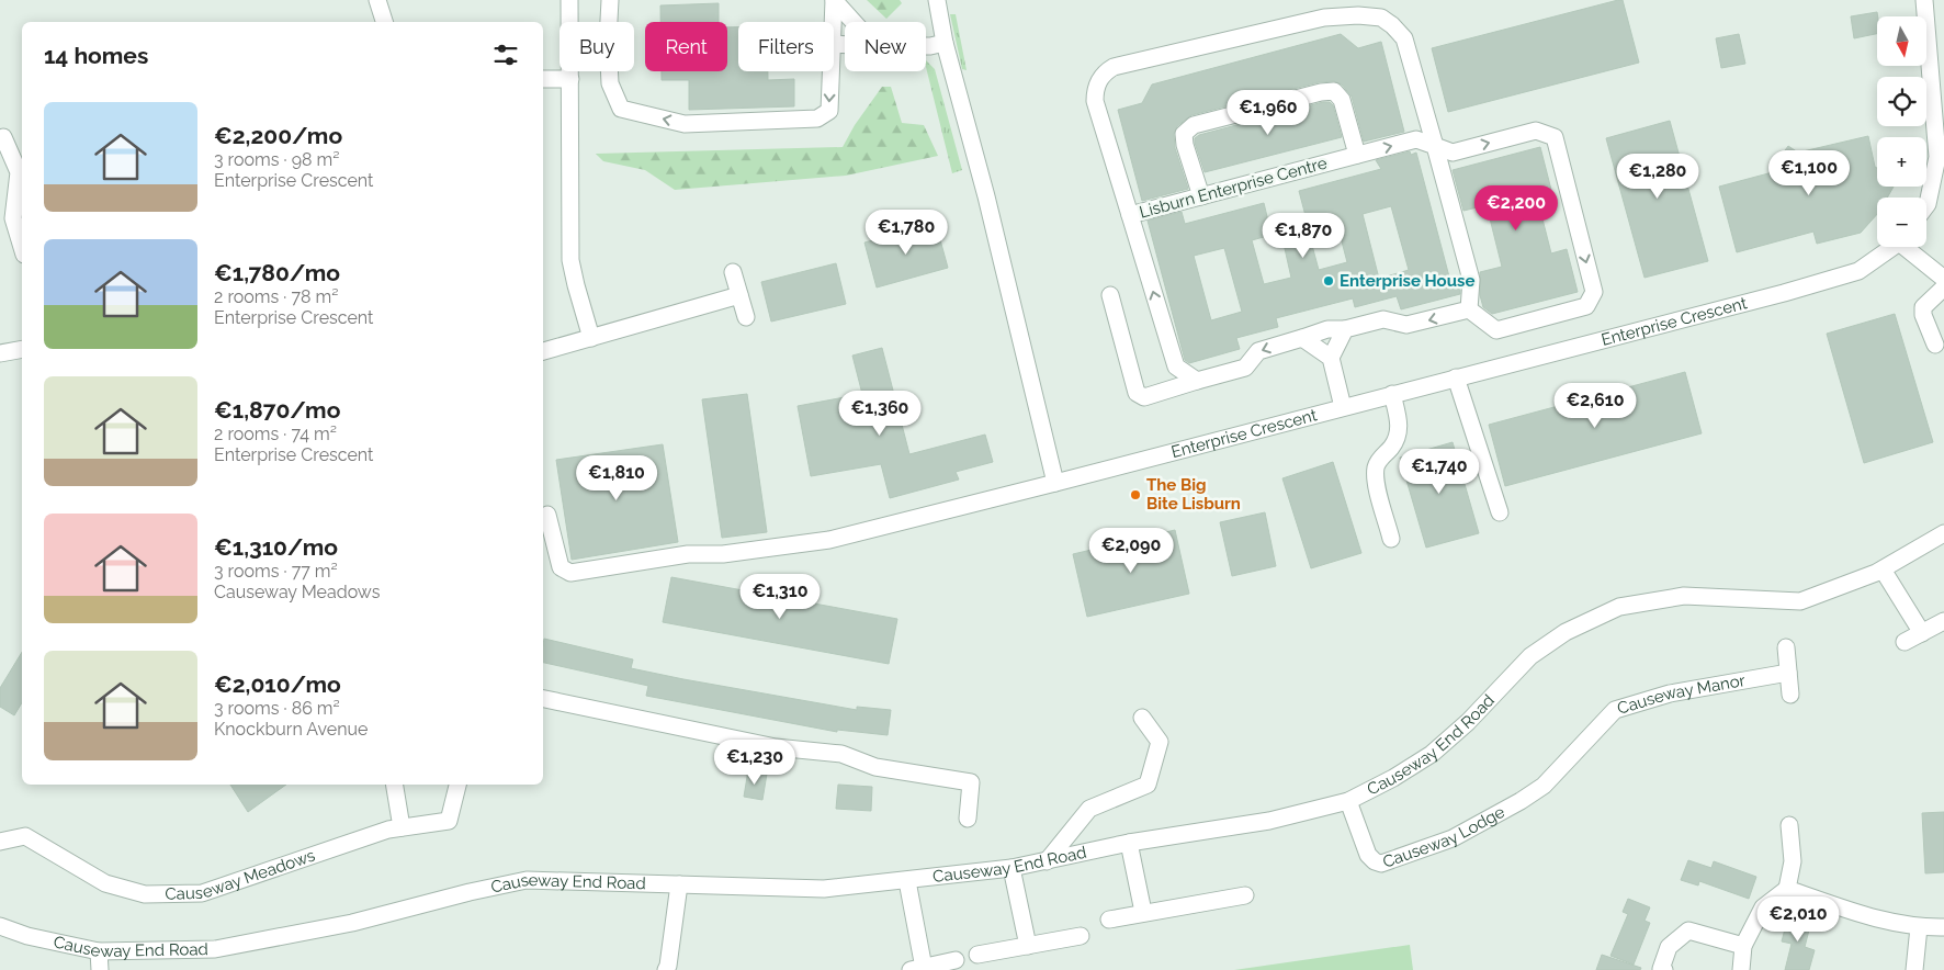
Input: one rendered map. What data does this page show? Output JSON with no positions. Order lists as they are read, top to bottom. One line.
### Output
{"streets":{"street":["Lisburn Enterprise Centre","Enterprise Crescent","Causeway Manor","Causeway End Road","Causeway Lodge","Causeway Meadows"]},"crossings":[["Causeway Manor","Causeway Lodge"],["Causeway End Road","Causeway Lodge"]],"places":["Enterprise House","The Big Bite Lisburn"],"north":"bottom","page":{"map_buttons":["+","−"],"chip":["Buy","Rent","Filters","New"],"heading":"14 homes","list":[{"name":"€2,200/mo","note":"3 rooms · 98 m² · Enterprise Crescent"},{"name":"€1,780/mo","note":"2 rooms · 78 m² · Enterprise Crescent"},{"name":"€1,870/mo","note":"2 rooms · 74 m² · Enterprise Crescent"},{"name":"€1,310/mo","note":"3 rooms · 77 m² · Causeway Meadows"},{"name":"€2,010/mo","note":"3 rooms · 86 m² · Knockburn Avenue"}],"price":["€1,960","€1,100","€1,280","€2,200","€1,780","€1,870","€2,610","€1,360","€1,740","€1,810","€2,090","€1,310","€1,230","€2,010"]}}
